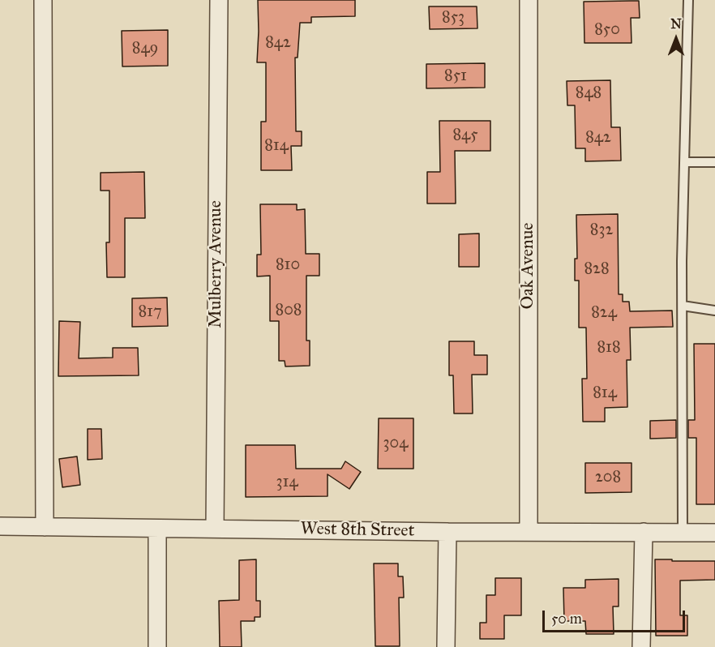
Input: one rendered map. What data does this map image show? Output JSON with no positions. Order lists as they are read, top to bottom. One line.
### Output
{"streets":{"street":["Mulberry Avenue","Oak Avenue","West 8th Street"]},"crossings":[["Mulberry Avenue","West 8th Street"],["Oak Avenue","West 8th Street"]],"house_numbers":["853","850","842","849","851","848","845","842","814","832","810","828","808","817","824","818","814","304","208","314"],"scale_bar":"50 m","north":"top"}
